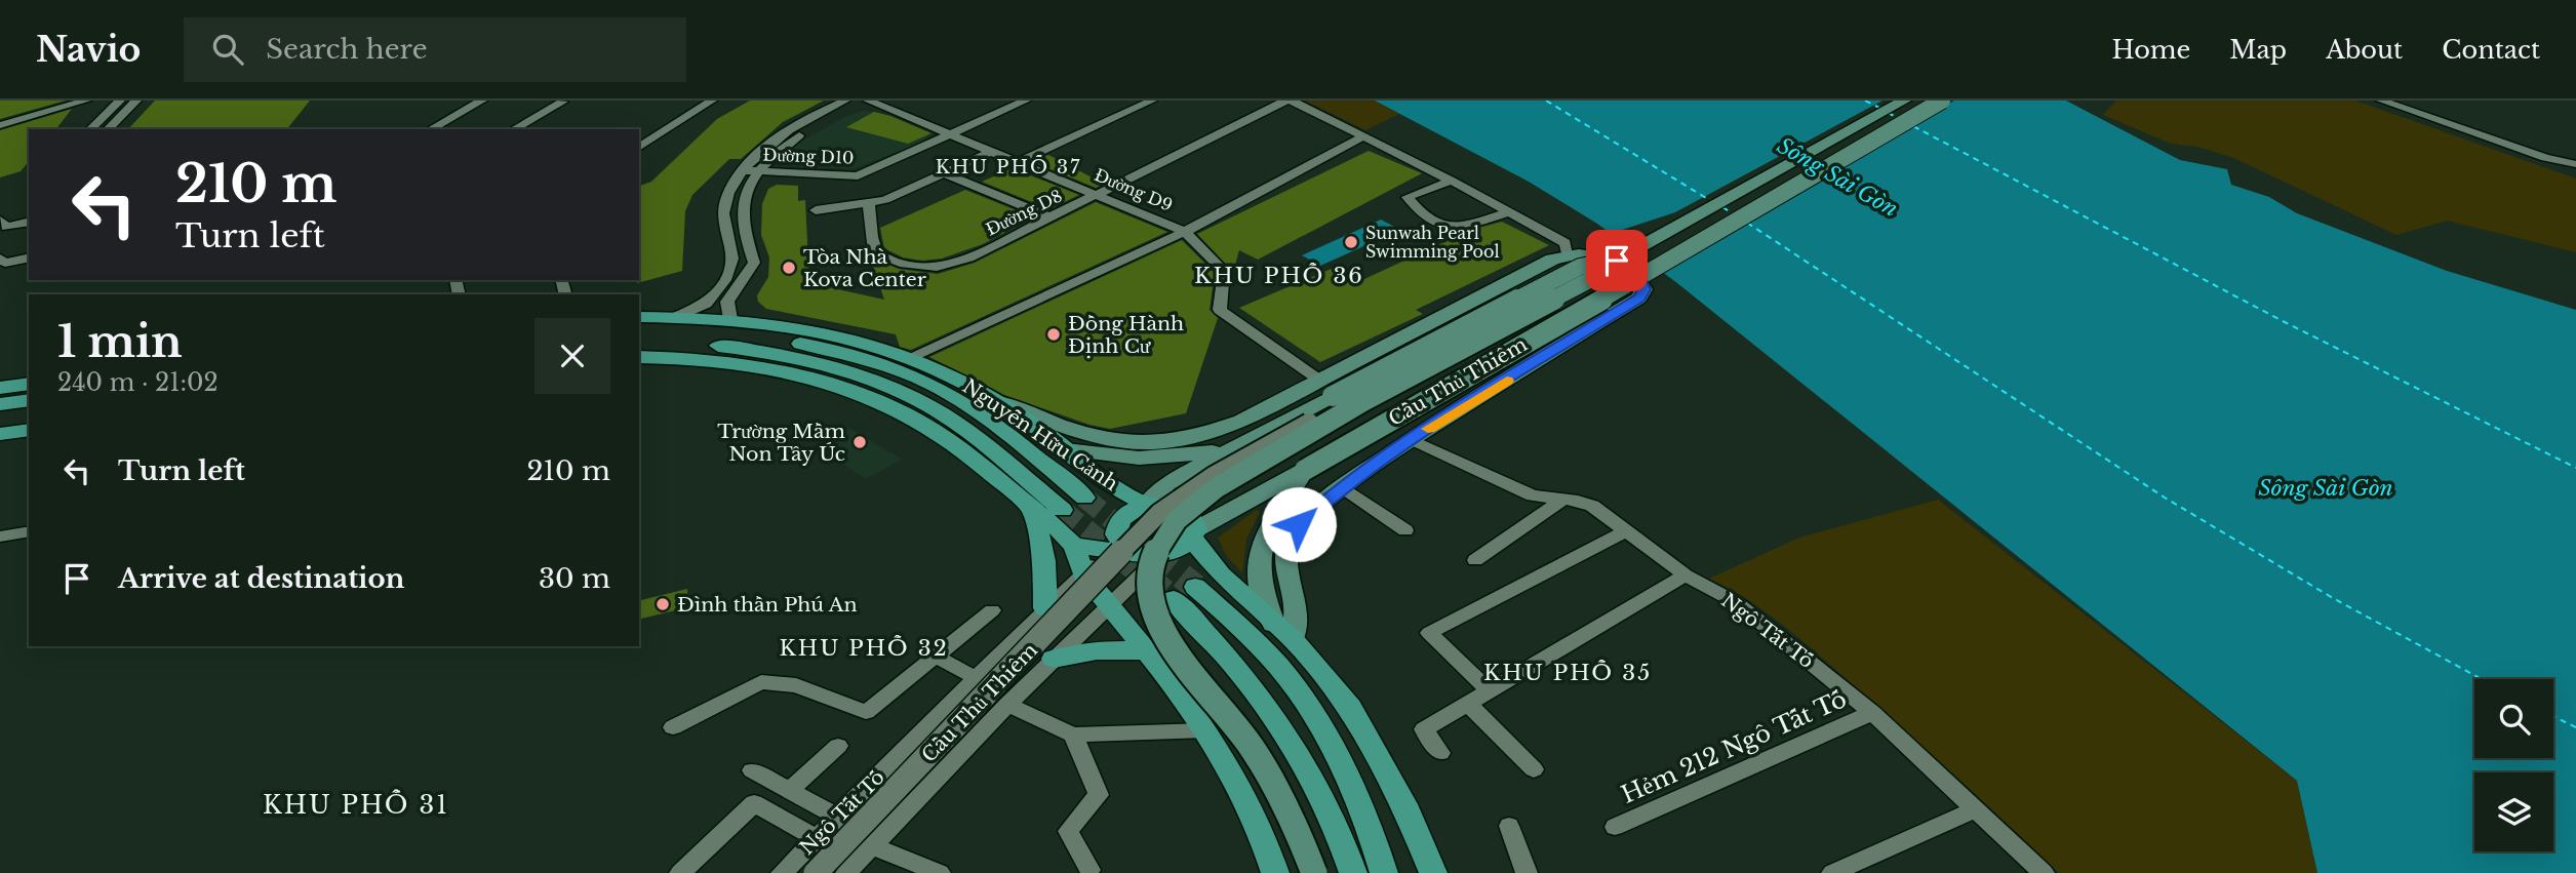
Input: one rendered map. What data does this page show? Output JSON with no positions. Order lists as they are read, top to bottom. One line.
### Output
{"streets":{"main road":["Cầu Thủ Thiêm","Nguyễn Hữu Cảnh"],"street":["Đường D10","Đường D9","Đường D8","Ngô Tất Tố","Hẻm 212 Ngô Tất Tố"]},"crossings":[["Đường D10","Đường D9"],["Đường D9","Đường D8"],["Cầu Thủ Thiêm","Nguyễn Hữu Cảnh"],["Cầu Thủ Thiêm","Ngô Tất Tố"],["Nguyễn Hữu Cảnh","Ngô Tất Tố"],["Ngô Tất Tố","Hẻm 212 Ngô Tất Tố"]],"districts":["KHU PHỐ 37","KHU PHỐ 36","KHU PHỐ 32","KHU PHỐ 35","KHU PHỐ 31"],"water":["Sông Sài Gòn"],"places":["Sunwah Pearl Swimming Pool","Tòa Nhà Kova Center","Đồng Hành Định Cư","Trường Mầm Non Tây Úc","Đình thần Phú An"],"page":{"header":"Navio","search":"Search here","nav":["Home","Map","About","Contact"],"turn":["210 m","Turn left"],"heading":["1 min","240 m · 21:02"],"list":[{"name":"Turn left","value":"210 m"},{"name":"Arrive at destination","value":"30 m"}]}}
